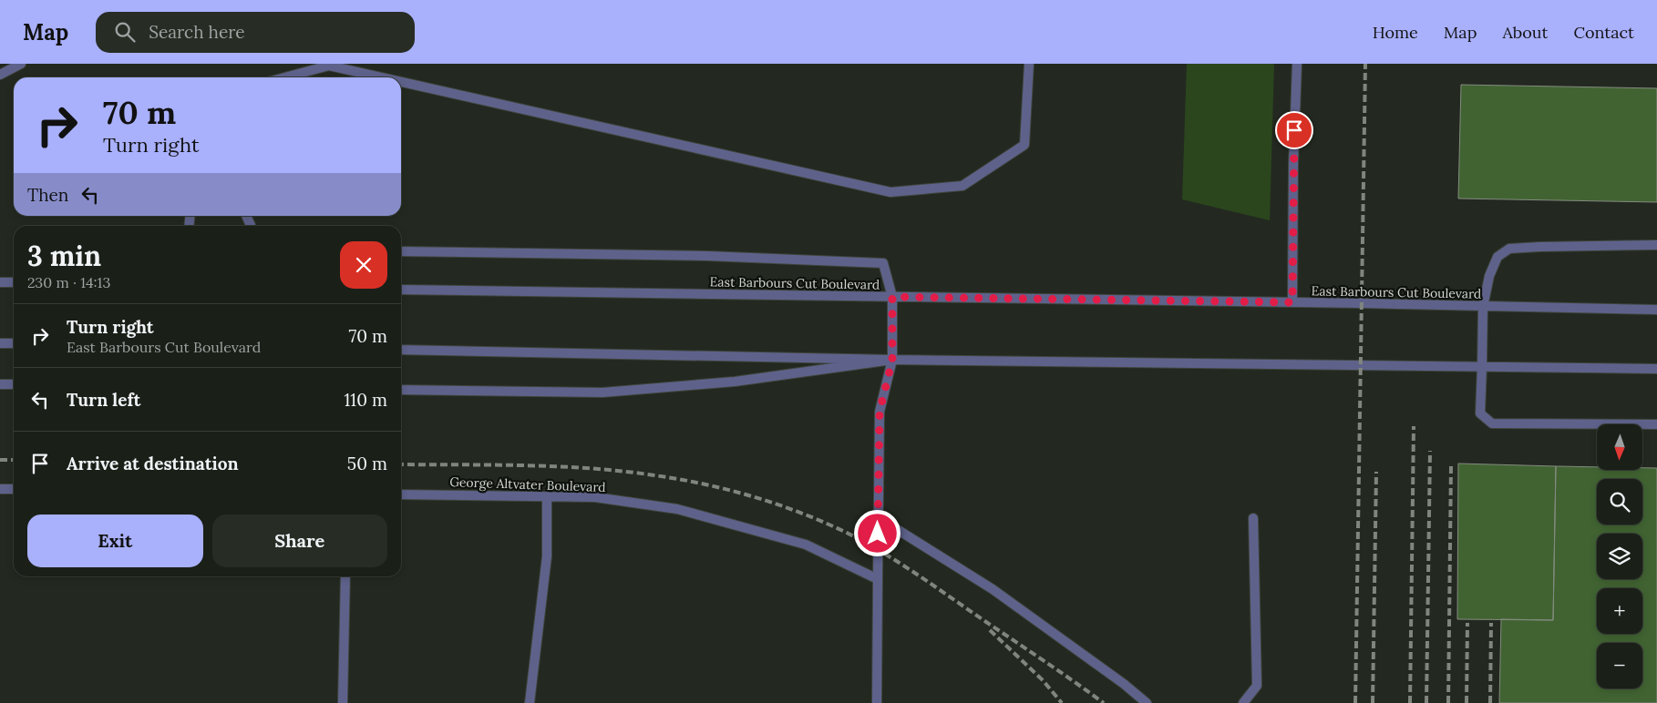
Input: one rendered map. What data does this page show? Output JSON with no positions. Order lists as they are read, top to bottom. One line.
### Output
{"streets":{"street":["East Barbours Cut Boulevard","George Altvater Boulevard"]},"north":"bottom","page":{"header":"Map","search":"Search here","nav":["Home","Map","About","Contact"],"turn":["70 m","Turn right"],"then":"Then","heading":["3 min","230 m · 14:13"],"list":[{"name":"Turn right","note":"East Barbours Cut Boulevard","value":"70 m"},{"name":"Turn left","value":"110 m"},{"name":"Arrive at destination","value":"50 m"}],"map_buttons":["+","−"],"buttons":["Exit","Share"]}}
